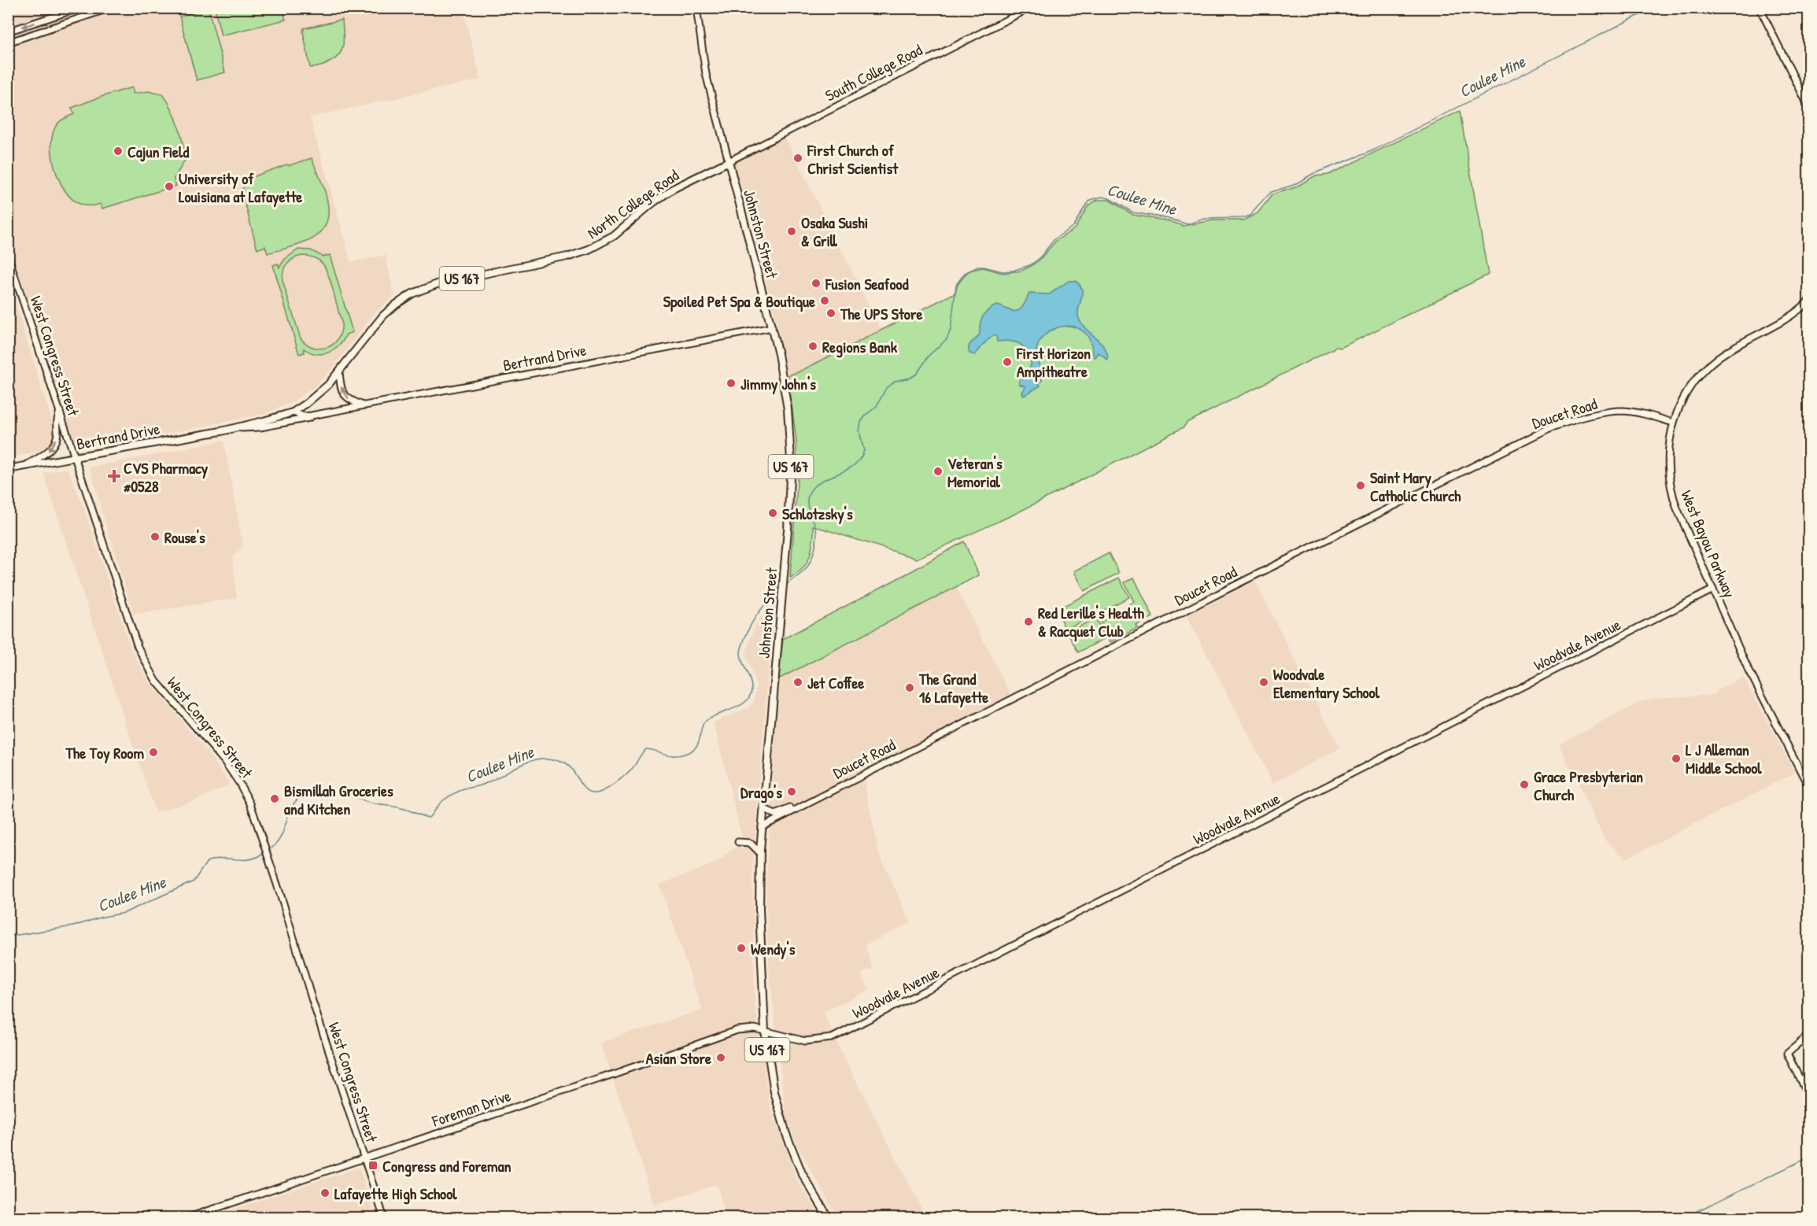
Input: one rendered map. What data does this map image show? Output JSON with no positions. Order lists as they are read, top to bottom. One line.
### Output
{"streets":{"main road":["North College Road","Johnston Street","US 167","Bertrand Drive"],"street":["South College Road","West Congress Street","Doucet Road","West Bayou Parkway","Woodvale Avenue","Foreman Drive"]},"crossings":[["South College Road","North College Road"],["South College Road","Johnston Street"],["North College Road","Johnston Street"],["North College Road","Bertrand Drive"],["Johnston Street","Bertrand Drive"],["Johnston Street","Doucet Road"],["Johnston Street","Woodvale Avenue"],["Johnston Street","Foreman Drive"],["West Congress Street","Bertrand Drive"],["West Congress Street","Foreman Drive"],["Doucet Road","West Bayou Parkway"],["West Bayou Parkway","Woodvale Avenue"],["Woodvale Avenue","Foreman Drive"]],"water":["Coulee Mine"],"places":{"other":["Cajun Field","First Church of Christ Scientist","University of Louisiana at Lafayette","Osaka Sushi & Grill","Fusion Seafood","Spoiled Pet Spa & Boutique","The UPS Store","Regions Bank","First Horizon Ampitheatre","Jimmy John's","Veteran's Memorial","Saint Mary Catholic Church","Schlotzsky's","Rouse's","Red Lerille's Health & Racquet Club","Jet Coffee","Woodvale Elementary School","The Grand 16 Lafayette","The Toy Room","L J Alleman Middle School","Grace Presbyterian Church","Drago's","Bismillah Groceries and Kitchen","Wendy's","Asian Store","Lafayette High School"],"health":["CVS Pharmacy #0528"],"transit":["Congress and Foreman"]}}
